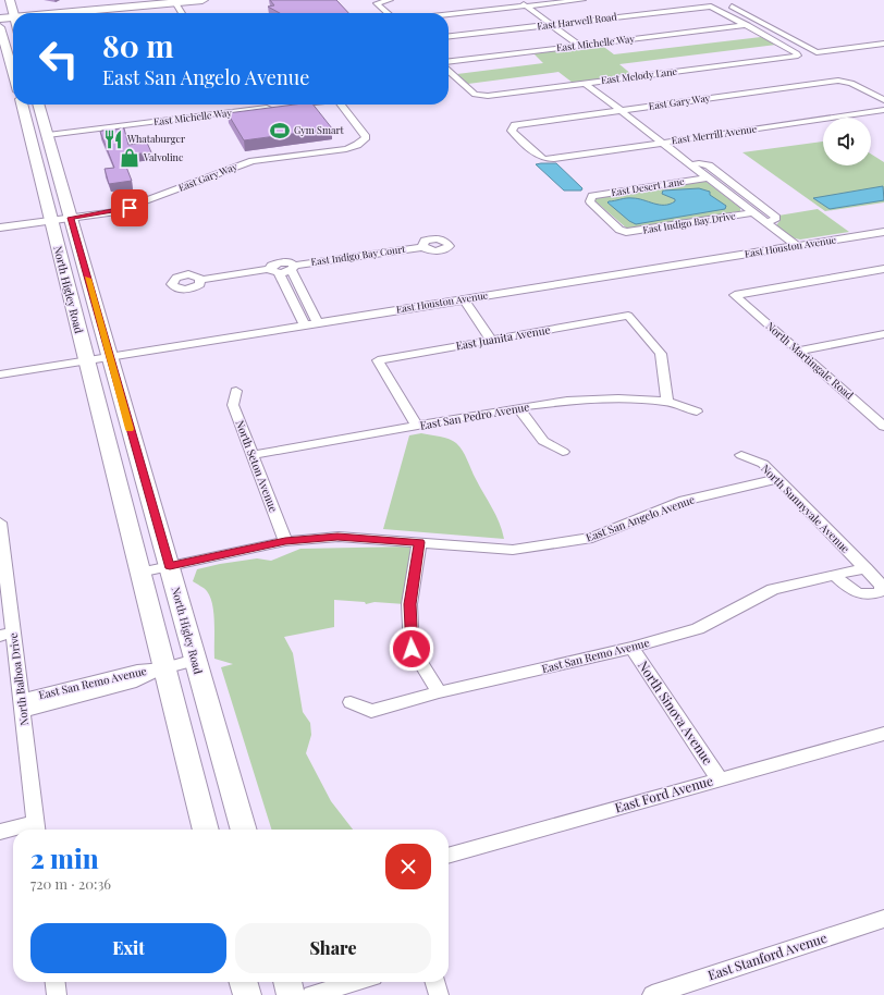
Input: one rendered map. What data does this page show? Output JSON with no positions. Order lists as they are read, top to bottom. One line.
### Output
{"streets":{"main road":["North Higley Road"],"street":["East Harwell Road","East Michelle Way","East Melody Lane","East Gary Way","East Merrill Avenue","East Desert Lane","East Indigo Bay Drive","East Houston Avenue","East Indigo Bay Court","East Juanita Avenue","North Martingale Road","East San Pedro Avenue","North Seton Avenue","North Sunnyvale Avenue","East San Angelo Avenue","East San Remo Avenue","North Balboa Drive","North Sinova Avenue","East Ford Avenue","East Stanford Avenue"]},"crossings":[["East Harwell Road","East Michelle Way"],["East Harwell Road","East Melody Lane"],["East Michelle Way","East Melody Lane"],["East Michelle Way","North Higley Road"],["East Gary Way","East Merrill Avenue"],["East Gary Way","North Higley Road"],["East Desert Lane","East Indigo Bay Drive"],["East Houston Avenue","North Higley Road"],["North Higley Road","East San Angelo Avenue"],["North Higley Road","East San Remo Avenue"],["East Juanita Avenue","East San Pedro Avenue"],["East San Pedro Avenue","North Seton Avenue"],["North Seton Avenue","East San Angelo Avenue"],["North Sunnyvale Avenue","East San Angelo Avenue"],["North Sunnyvale Avenue","East San Remo Avenue"],["East San Remo Avenue","North Balboa Drive"],["East San Remo Avenue","North Sinova Avenue"],["North Sinova Avenue","East Ford Avenue"]],"places":{"sports":["Gym Smart"],"restaurant":["Whataburger"],"shop":["Valvoline"]},"page":{"turn":["80 m","East San Angelo Avenue"],"heading":["2 min","720 m · 20:36"],"buttons":["Exit","Share"]}}
